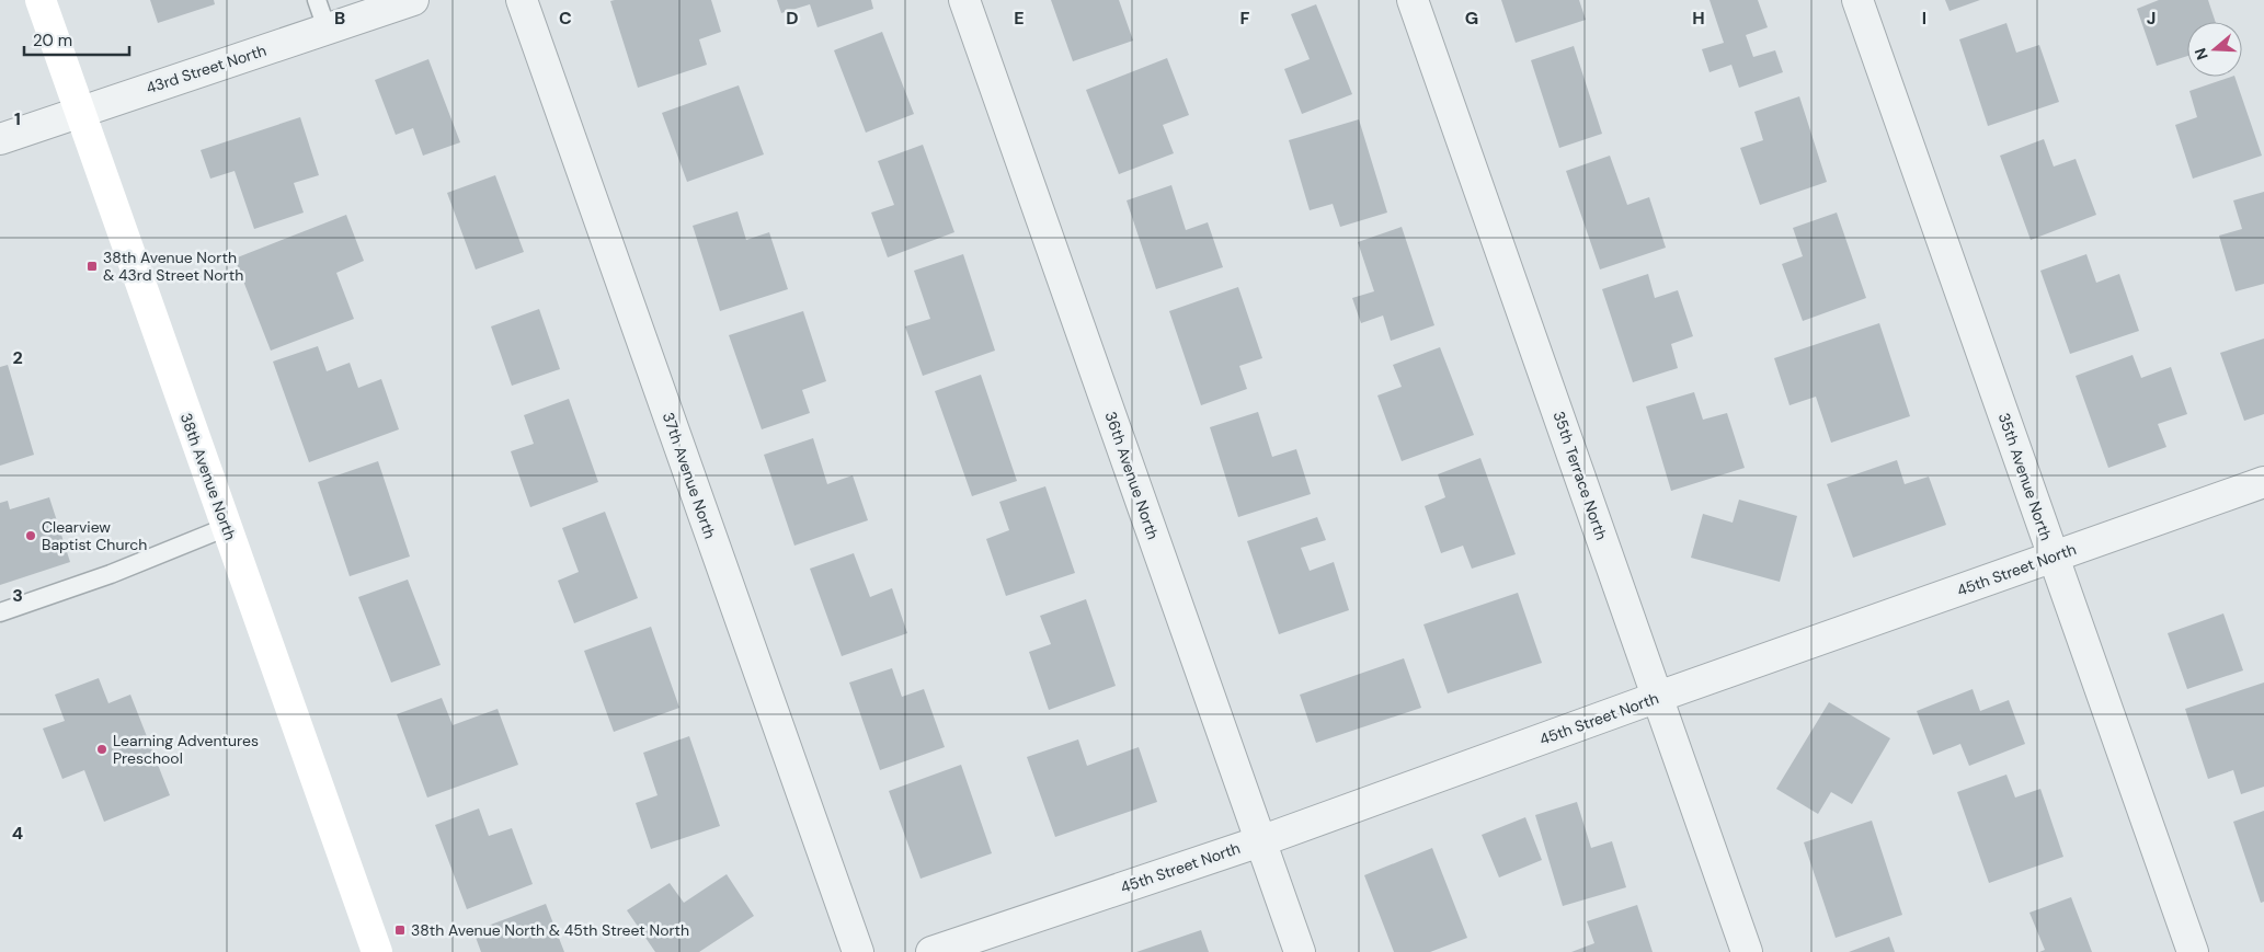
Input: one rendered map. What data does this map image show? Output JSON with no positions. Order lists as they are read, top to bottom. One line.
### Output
{"streets":{"main road":["38th Avenue North"],"street":["43rd Street North","37th Avenue North","36th Avenue North","35th Terrace North","35th Avenue North","45th Street North"]},"crossings":[["43rd Street North","38th Avenue North"],["36th Avenue North","45th Street North"],["35th Terrace North","45th Street North"],["35th Avenue North","45th Street North"]],"places":{"transit":["38th Avenue North & 43rd Street North","38th Avenue North & 45th Street North"],"other":["Clearview Baptist Church","Learning Adventures Preschool"]},"scale_bar":"20 m","north":"left","grid":{"columns":["B","C","D","E","F","G","H","I","J"],"rows":["1","2","3","4"]}}
